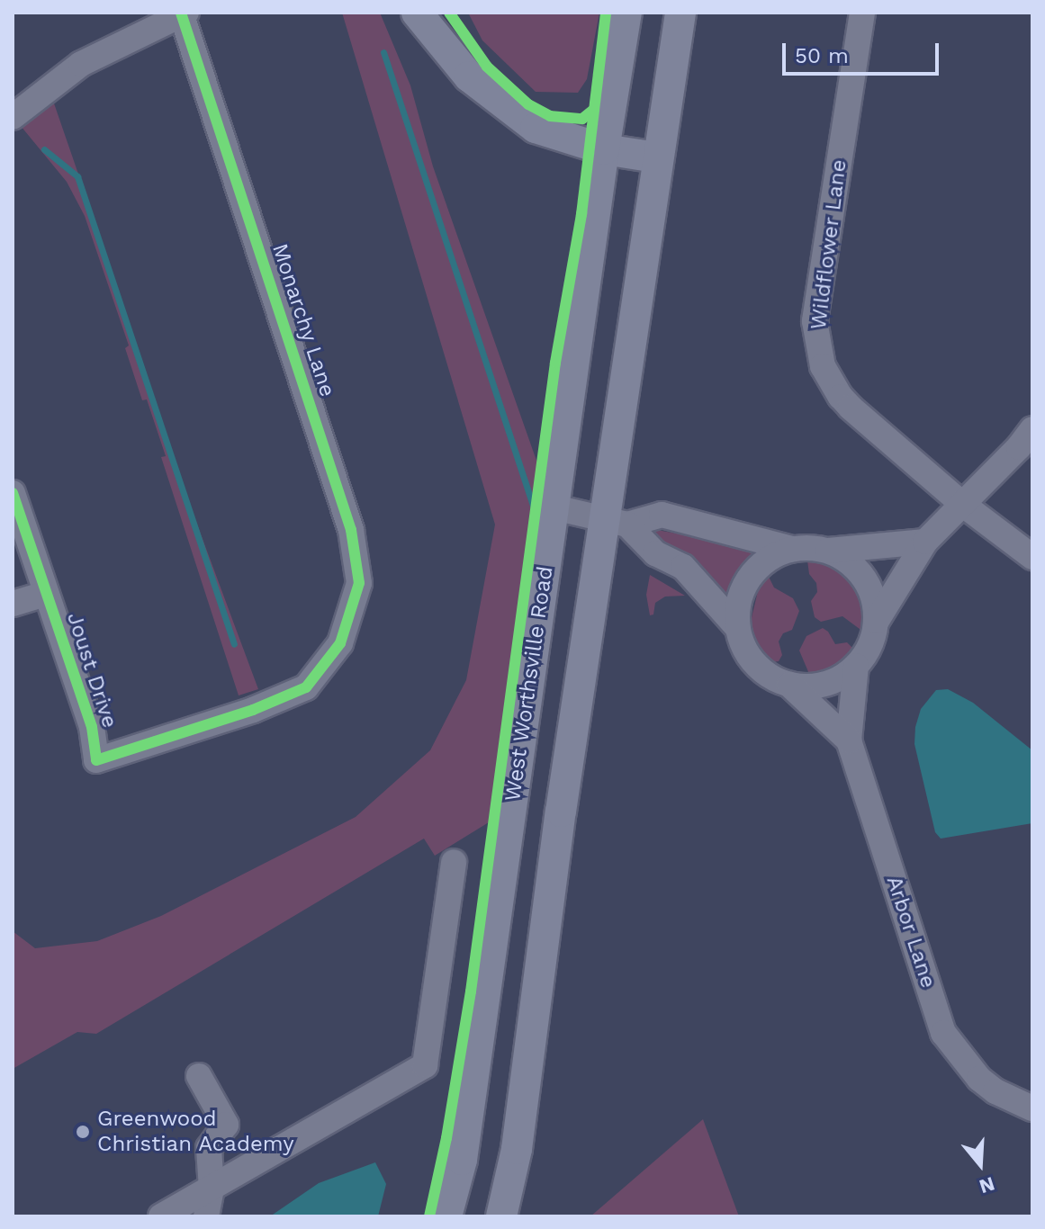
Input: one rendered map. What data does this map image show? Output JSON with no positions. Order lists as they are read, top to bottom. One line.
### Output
{"streets":{"main road":["West Worthsville Road"],"street":["Wildflower Lane","Monarchy Lane","Joust Drive","Arbor Lane"]},"crossings":[["Monarchy Lane","Joust Drive"]],"places":["Greenwood Christian Academy"],"scale_bar":"50 m","north":"bottom"}
